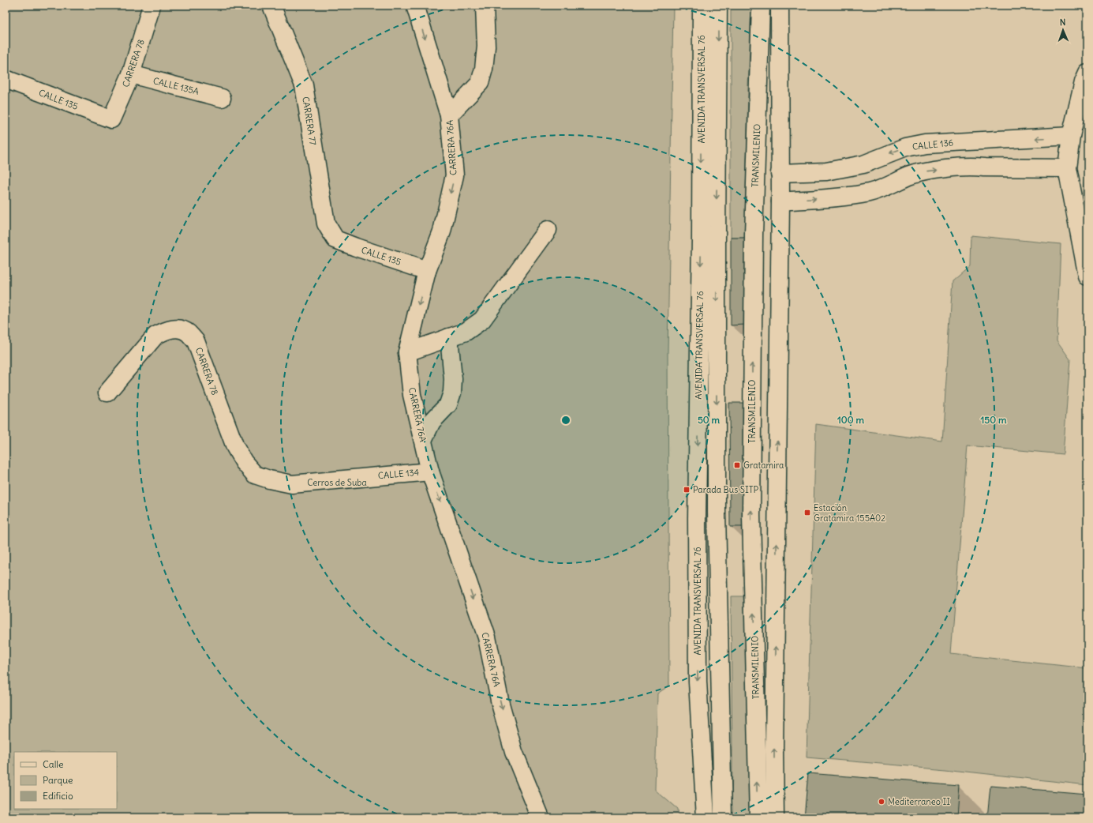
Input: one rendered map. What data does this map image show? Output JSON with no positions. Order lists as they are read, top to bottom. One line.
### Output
{"streets":{"street":["CARRERA 78","CALLE 135A","AVENIDA TRANSVERSAL 76","CALLE 135","CARRERA 77","CALLE 136","CARRERA 76A","TRANSMILENIO","CALLE 134"]},"crossings":[["CARRERA 78","CALLE 135A"],["CARRERA 78","CALLE 135"],["CARRERA 78","CALLE 134"],["CALLE 135","CARRERA 77"],["CALLE 135","CARRERA 76A"],["CARRERA 76A","CALLE 134"]],"one_way":["CARRERA 76A"],"parks":["Cerros de Suba"],"places":{"transit":["Gratamira","Parada Bus SITP","Estación Gratamira 155A02"],"other":["Mediterraneo II"]},"legend":["Calle","Parque","Edificio"],"north":"top","rings":["50 m","100 m","150 m"]}
